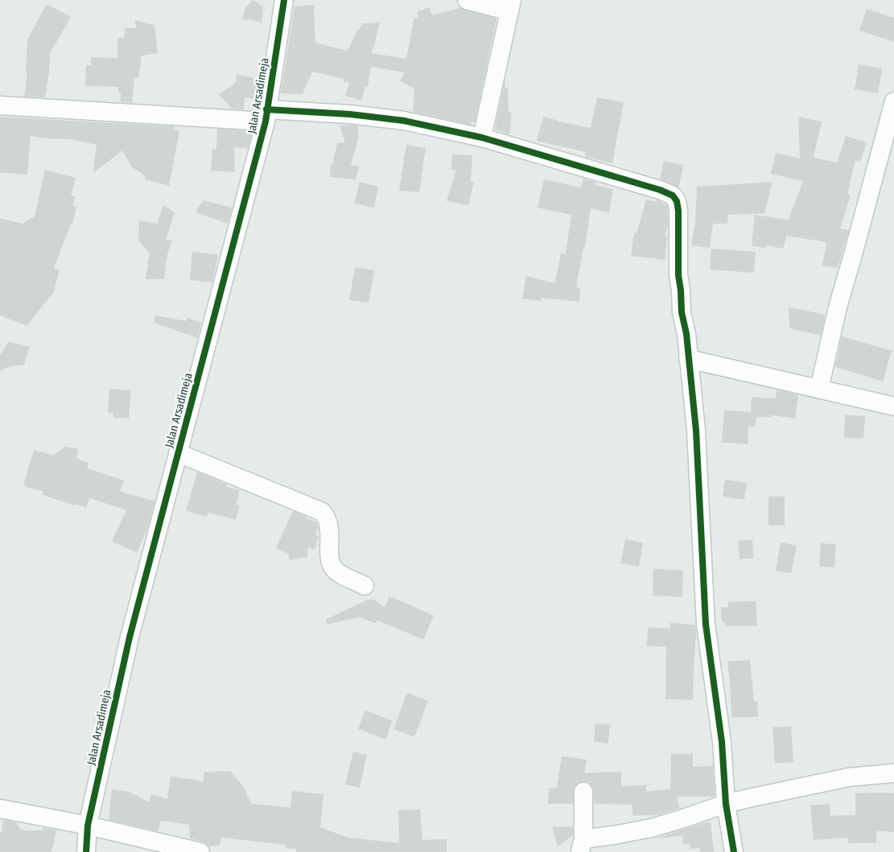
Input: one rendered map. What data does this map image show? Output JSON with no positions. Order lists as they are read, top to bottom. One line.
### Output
{"streets":{"street":["Jalan Arsadimeja"]}}
